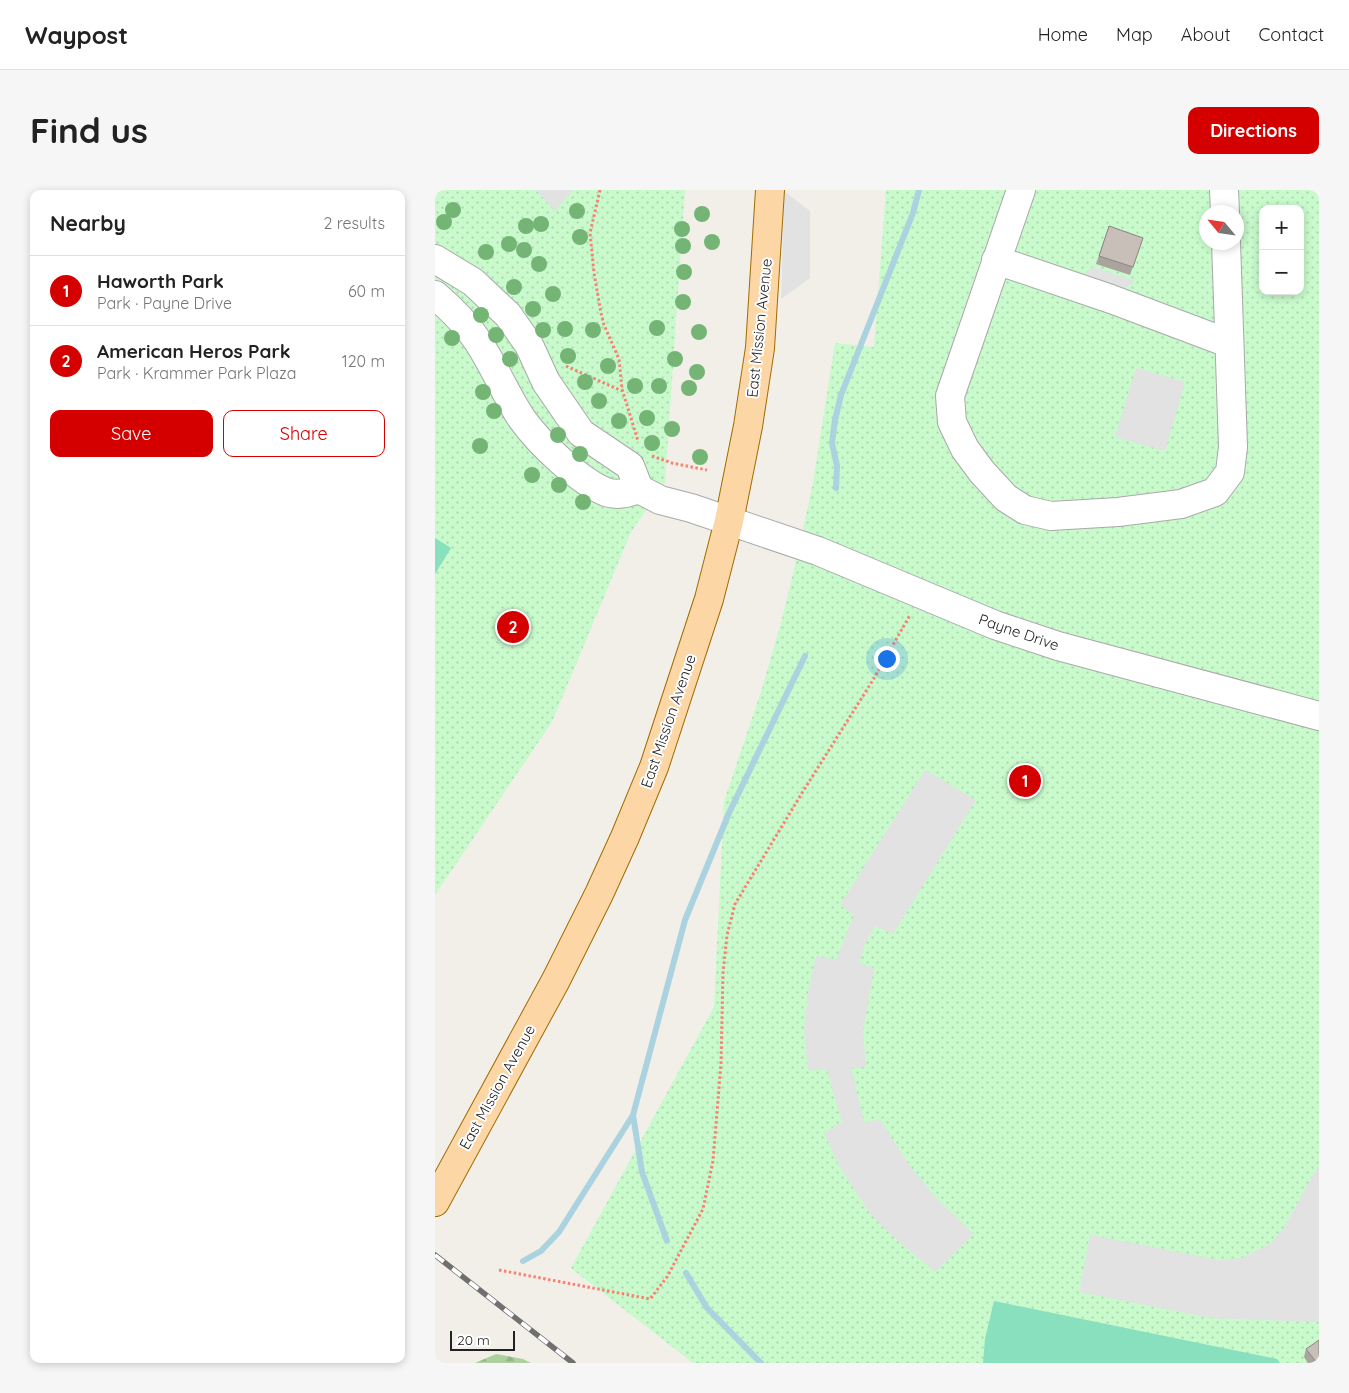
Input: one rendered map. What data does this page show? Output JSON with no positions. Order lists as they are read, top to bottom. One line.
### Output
{"streets":{"main road":["East Mission Avenue"],"street":["Payne Drive"]},"crossings":[["East Mission Avenue","Payne Drive"]],"scale_bar":"20 m","north":"top left","page":{"header":"Waypost","nav":["Home","Map","About","Contact"],"buttons":["Directions",["Save","Share"]],"title":"Find us","heading":["Nearby","2 results"],"map_buttons":["+","−"],"list":[{"mark":"1","name":"Haworth Park","note":"Park · Payne Drive","value":"60 m"},{"mark":"2","name":"American Heros Park","note":"Park · Krammer Park Plaza","value":"120 m"}],"pins":["2","1"],"scale":"20 m"}}
